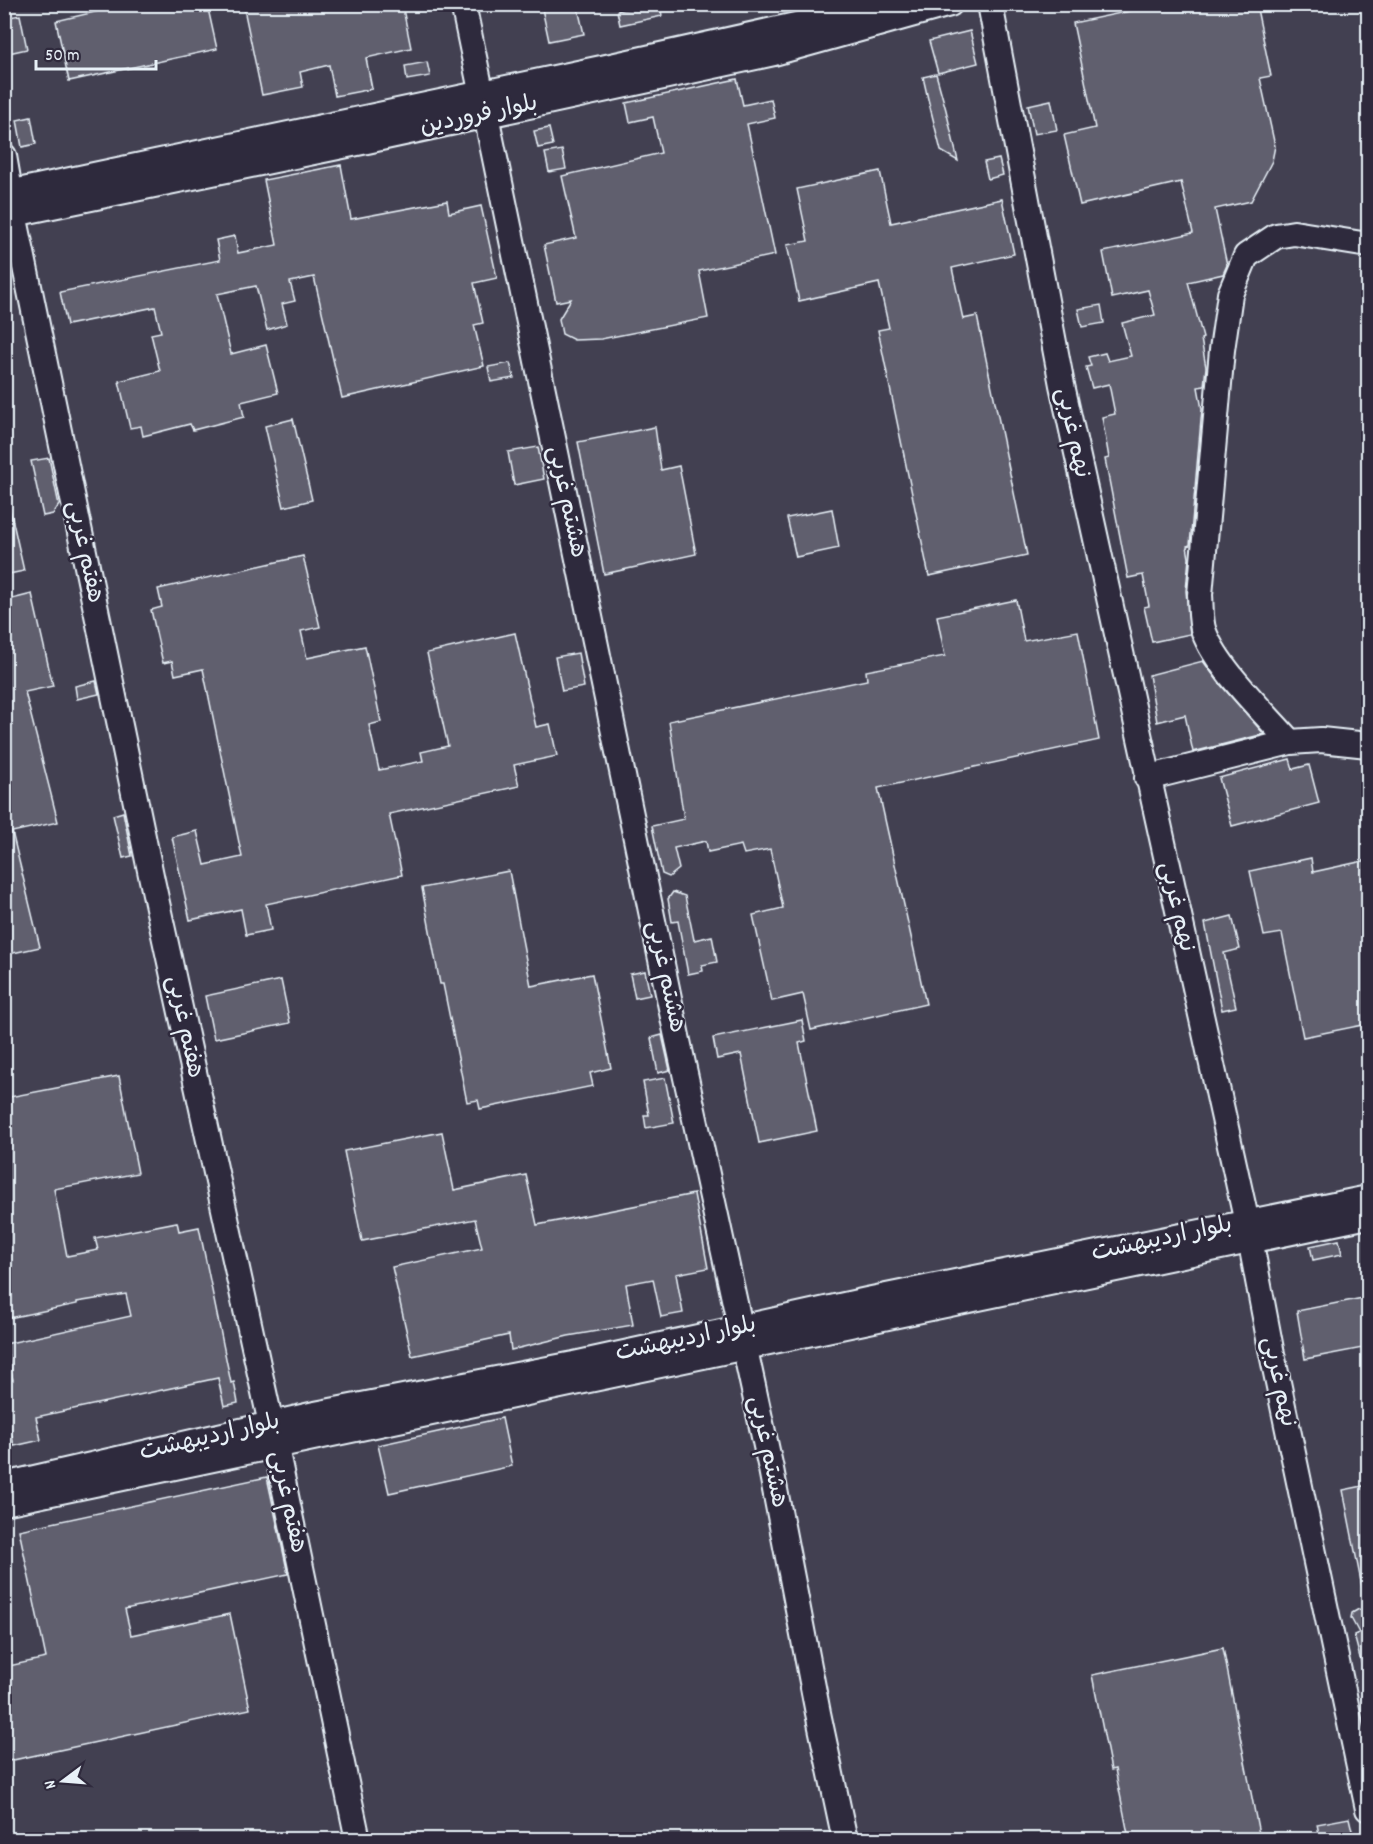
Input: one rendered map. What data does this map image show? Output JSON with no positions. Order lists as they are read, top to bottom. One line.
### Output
{"streets":{"street":["بلوار فروردین","نهم غربی","هشتم غربی","هفتم غربی","بلوار اردیبهشت"]},"crossings":[["بلوار فروردین","هشتم غربی"],["بلوار فروردین","هفتم غربی"],["نهم غربی","بلوار اردیبهشت"],["هشتم غربی","بلوار اردیبهشت"],["هفتم غربی","بلوار اردیبهشت"]],"scale_bar":"50 m","north":"left"}
